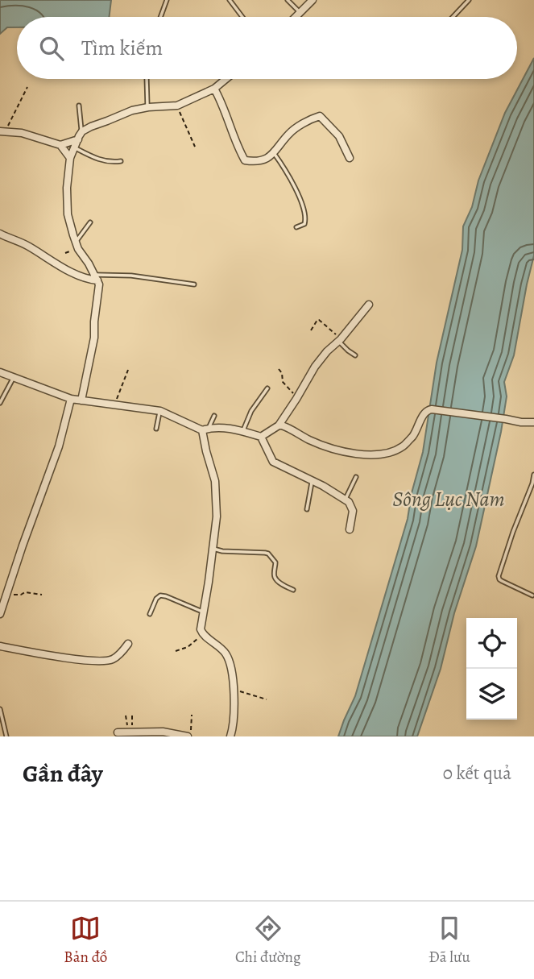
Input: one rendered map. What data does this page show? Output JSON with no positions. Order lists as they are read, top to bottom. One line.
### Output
{"water":["Sông Lục Nam"],"page":{"search":"Tìm kiếm","heading":["Gần đây","0 kết quả"],"nav":["Bản đồ","Chỉ đường","Đã lưu"]}}
